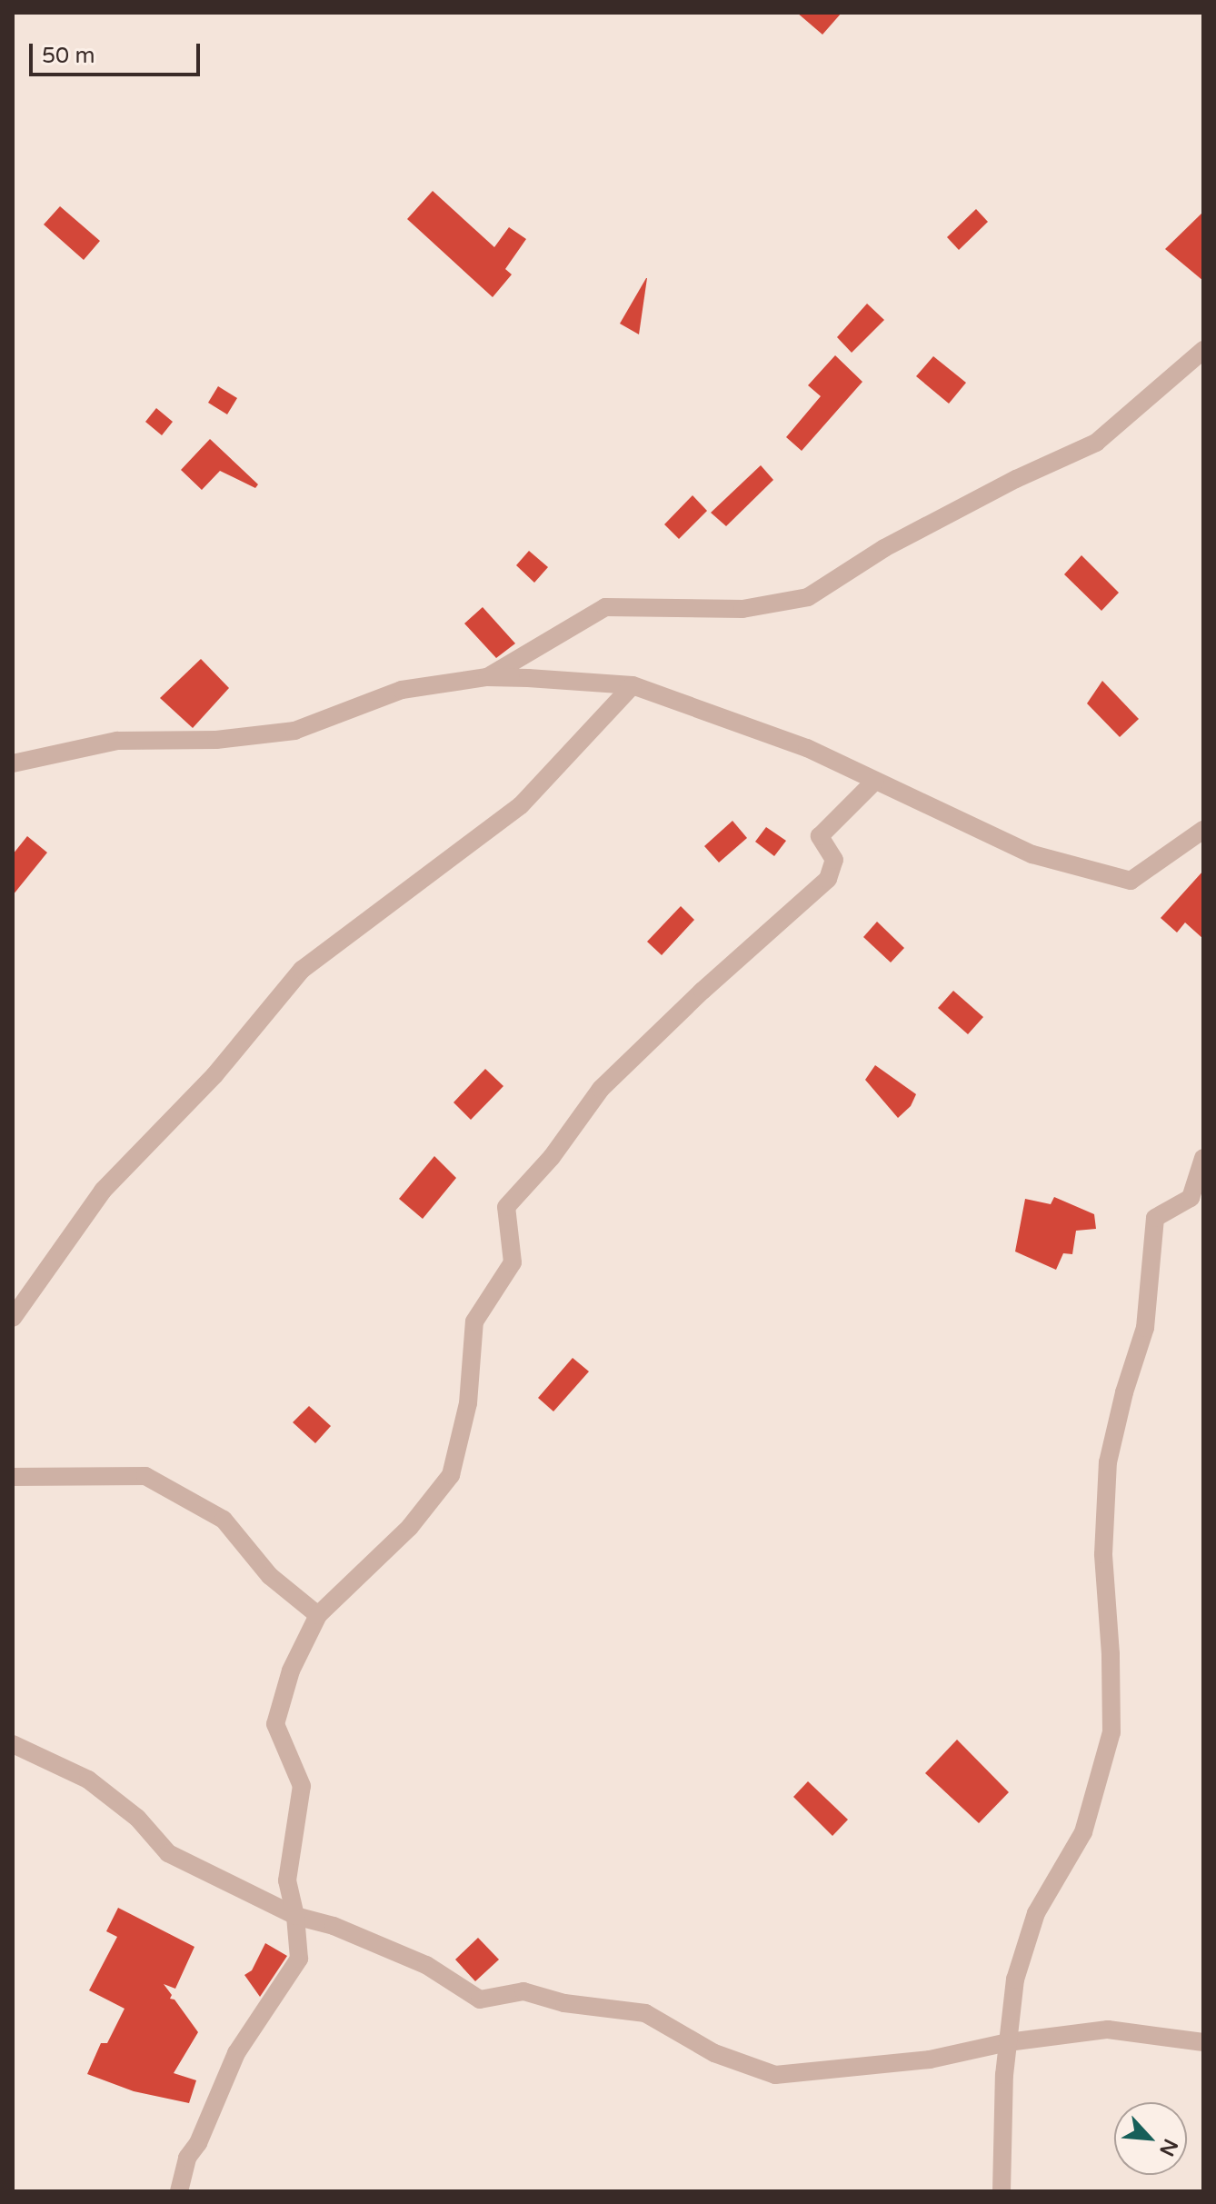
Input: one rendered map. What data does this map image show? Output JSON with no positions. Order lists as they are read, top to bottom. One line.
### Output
{"scale_bar":"50 m","north":"bottom right"}
